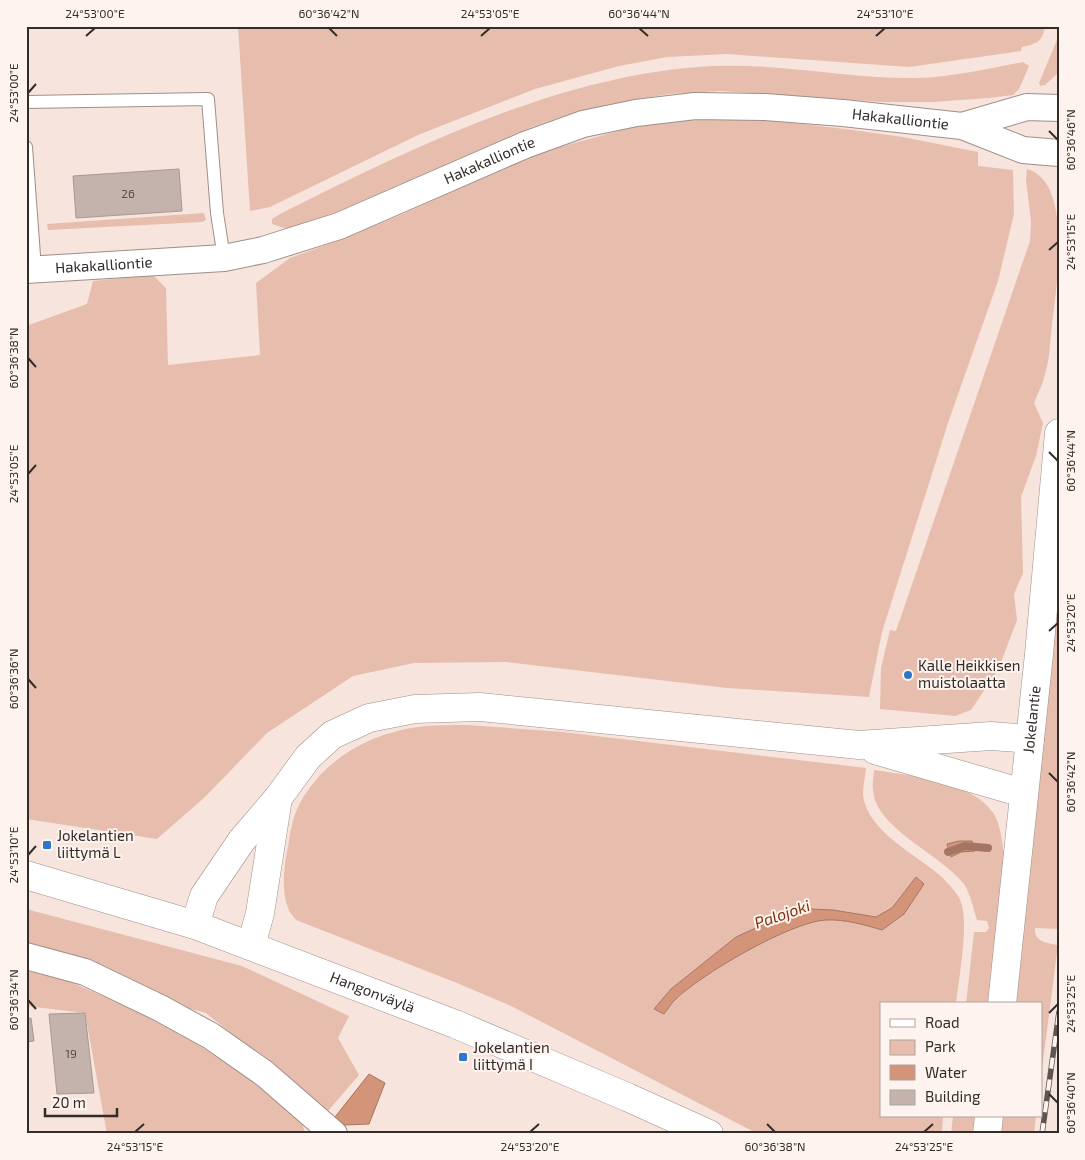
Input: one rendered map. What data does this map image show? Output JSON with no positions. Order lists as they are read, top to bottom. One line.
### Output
{"streets":{"main road":["Jokelantie","Hangonväylä"],"street":["Hakakalliontie"]},"water":["Palojoki"],"places":{"other":["Kalle Heikkisen muistolaatta"],"transit":["Jokelantien liittymä L","Jokelantien liittymä I"]},"house_numbers":["26","19"],"legend":["Road","Park","Water","Building"],"scale_bar":"20 m","coordinates":["24°53'00\"E","60°36'42\"N","24°53'05\"E","60°36'44\"N","24°53'10\"E","60°36'46\"N","24°53'15\"E","60°36'38\"N","24°53'20\"E","60°36'36\"N","60°36'34\"N","24°53'25\"E","60°36'40\"N"]}
